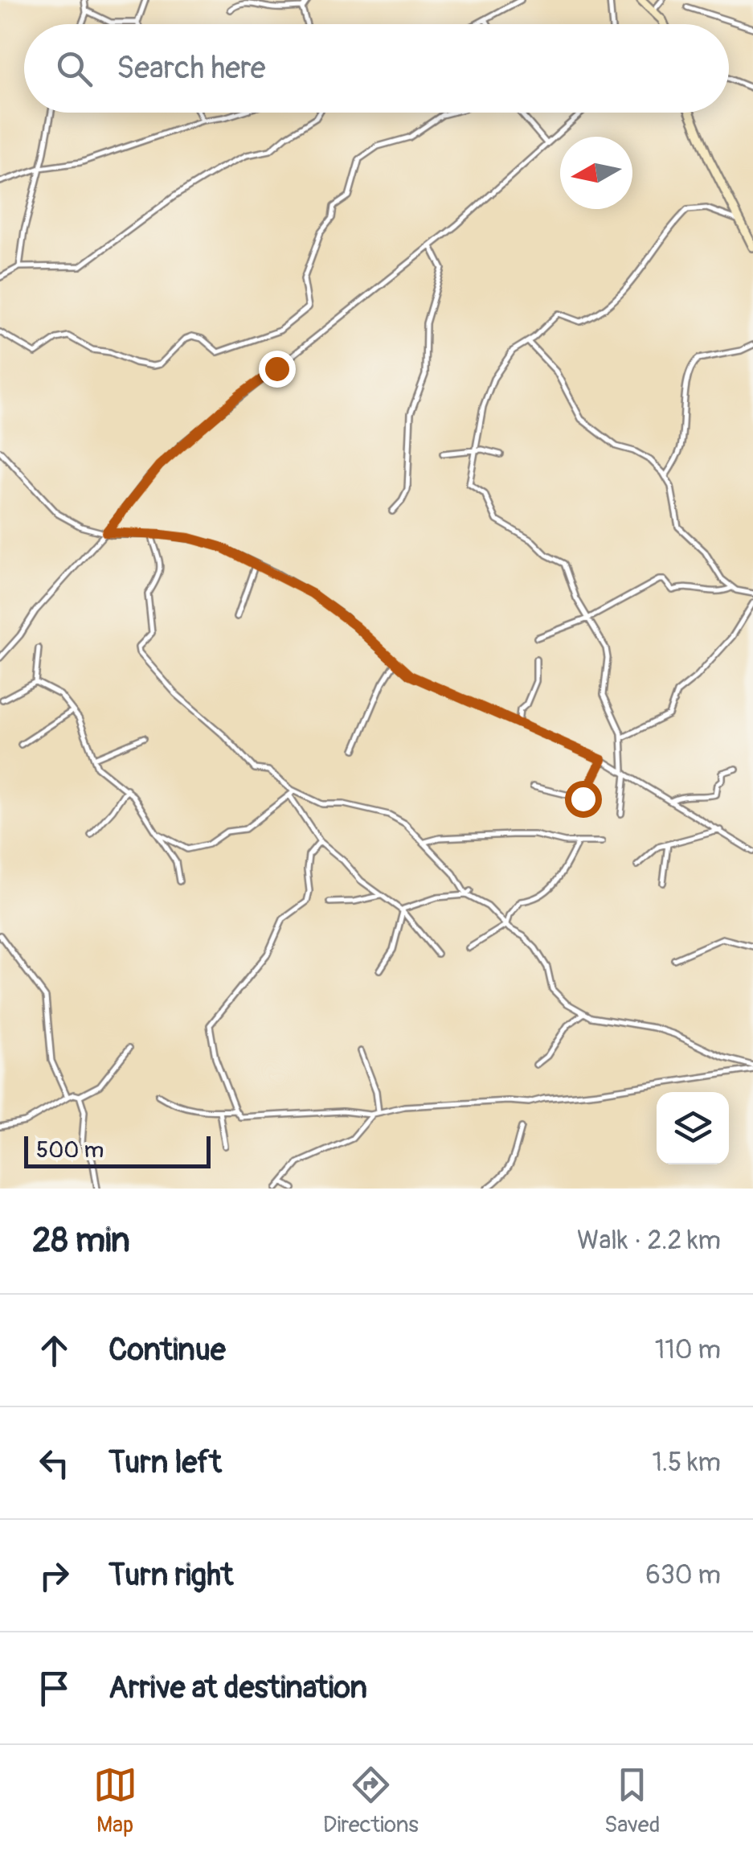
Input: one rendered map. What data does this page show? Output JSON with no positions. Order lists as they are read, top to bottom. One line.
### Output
{"scale_bar":"500 m","north":"left","page":{"search":"Search here","scale":"500 m","heading":["28 min","Walk · 2.2 km"],"list":[["Continue","110 m"],["Turn left","1.5 km"],["Turn right","630 m"],"Arrive at destination"],"nav":["Map","Directions","Saved"]}}
